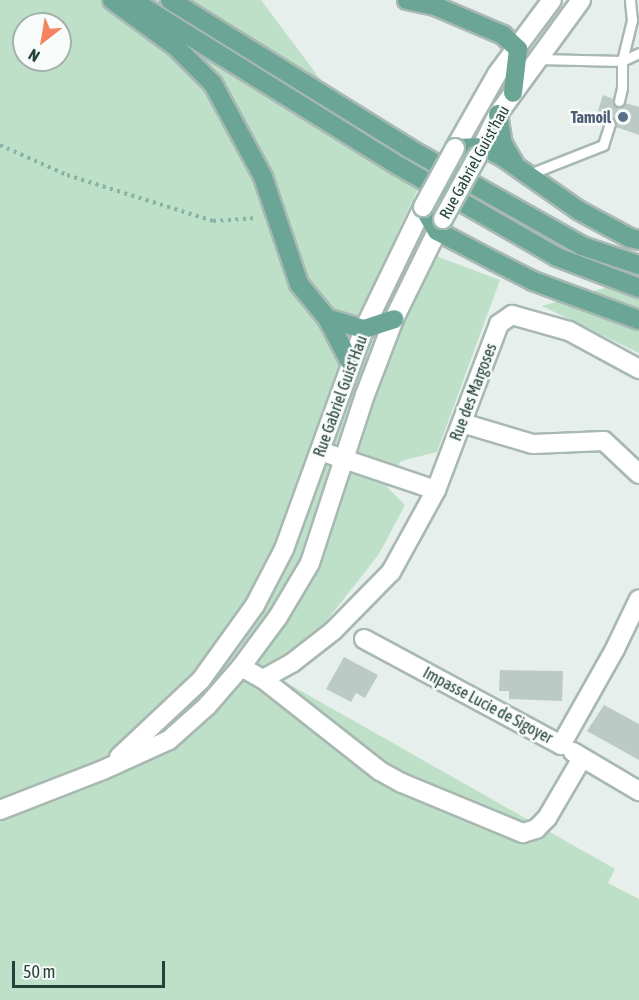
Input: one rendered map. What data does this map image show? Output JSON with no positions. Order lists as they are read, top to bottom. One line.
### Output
{"streets":{"main road":["Rue Gabriel Guist'hau","Rue des Margoses","Rue Gabriel Guist'Hau","Impasse Lucie de Sigoyer"]},"crossings":[["Rue Gabriel Guist'hau","Rue Gabriel Guist'Hau"]],"places":["Tamoil"],"scale_bar":"50 m","north":"bottom left"}
